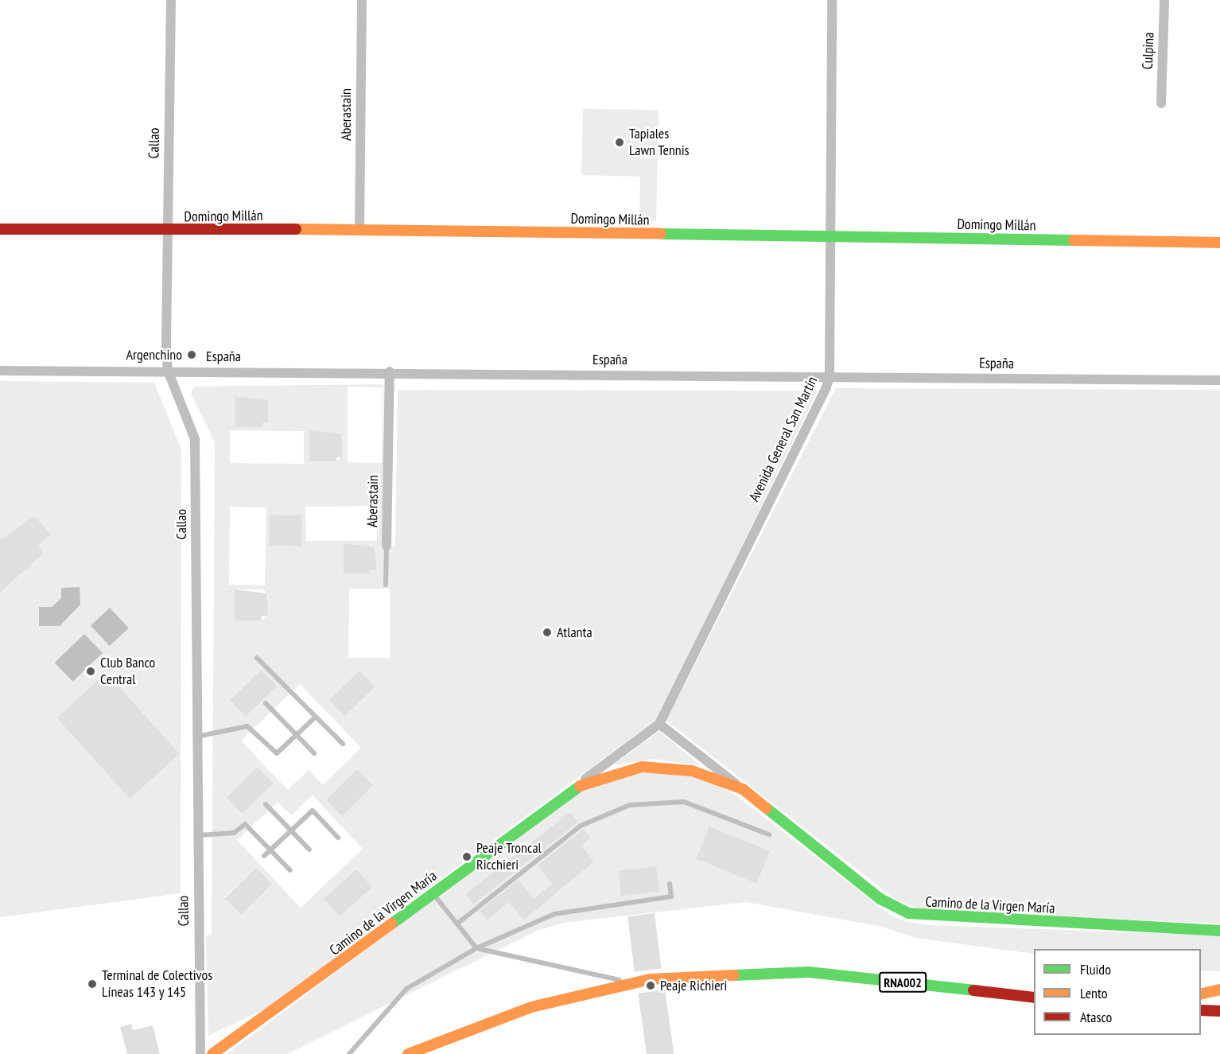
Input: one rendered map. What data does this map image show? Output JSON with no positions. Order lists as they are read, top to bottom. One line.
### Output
{"streets":{"main road":["Domingo Millán","Camino de la Virgen María","RNA002"],"street":["Culpina","Aberastain","Callao","España","Avenida General San Martín"]},"crossings":[["Aberastain","Domingo Millán"],["Aberastain","España"],["Callao","Domingo Millán"],["Callao","España"],["Domingo Millán","Avenida General San Martín"],["España","Avenida General San Martín"],["Avenida General San Martín","Camino de la Virgen María"]],"places":["Tapiales Lawn Tennis","Argenchino","Atlanta","Club Banco Central","Peaje Troncal Ricchieri","Terminal de Colectivos Líneas 143 y 145","Peaje Richieri"],"legend":["Fluido","Lento","Atasco"]}
